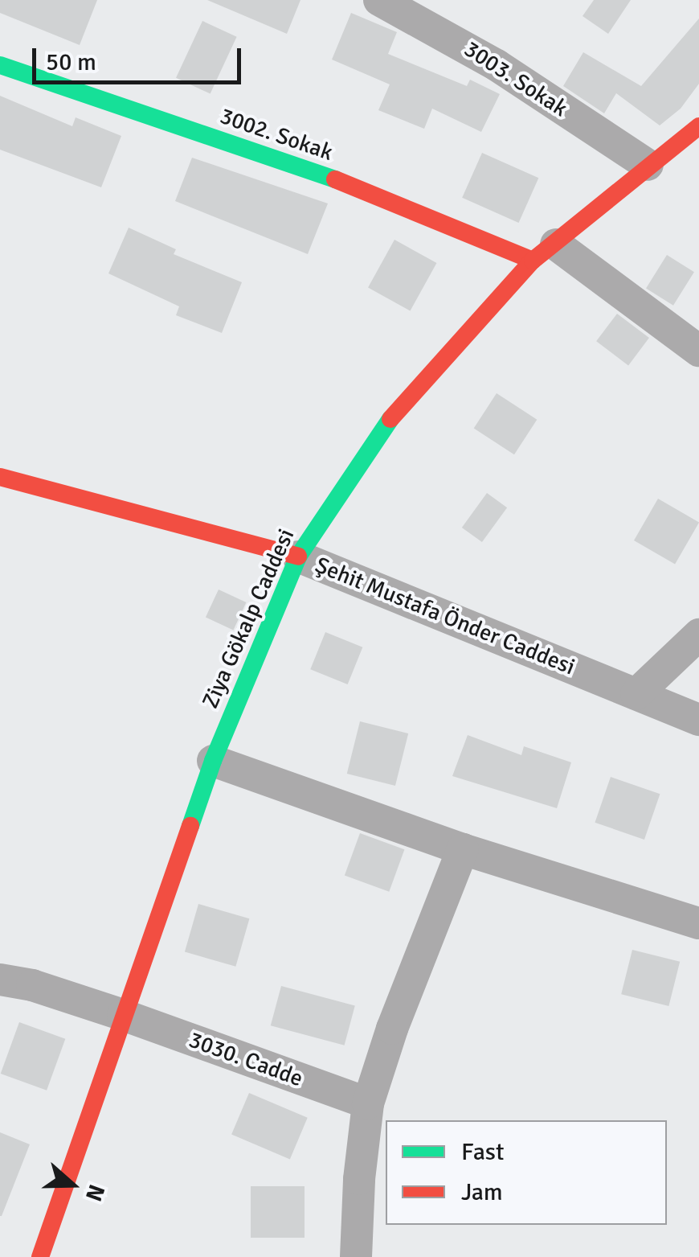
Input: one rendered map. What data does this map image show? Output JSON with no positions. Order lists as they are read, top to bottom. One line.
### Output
{"streets":{"street":["3003. Sokak","3002. Sokak","Şehit Mustafa Önder Caddesi","Ziya Gökalp Caddesi","3030. Cadde"]},"crossings":[["3003. Sokak","Ziya Gökalp Caddesi"],["3002. Sokak","Ziya Gökalp Caddesi"],["Şehit Mustafa Önder Caddesi","Ziya Gökalp Caddesi"],["Ziya Gökalp Caddesi","3030. Cadde"]],"legend":["Fast","Jam"],"scale_bar":"50 m","north":"right"}
